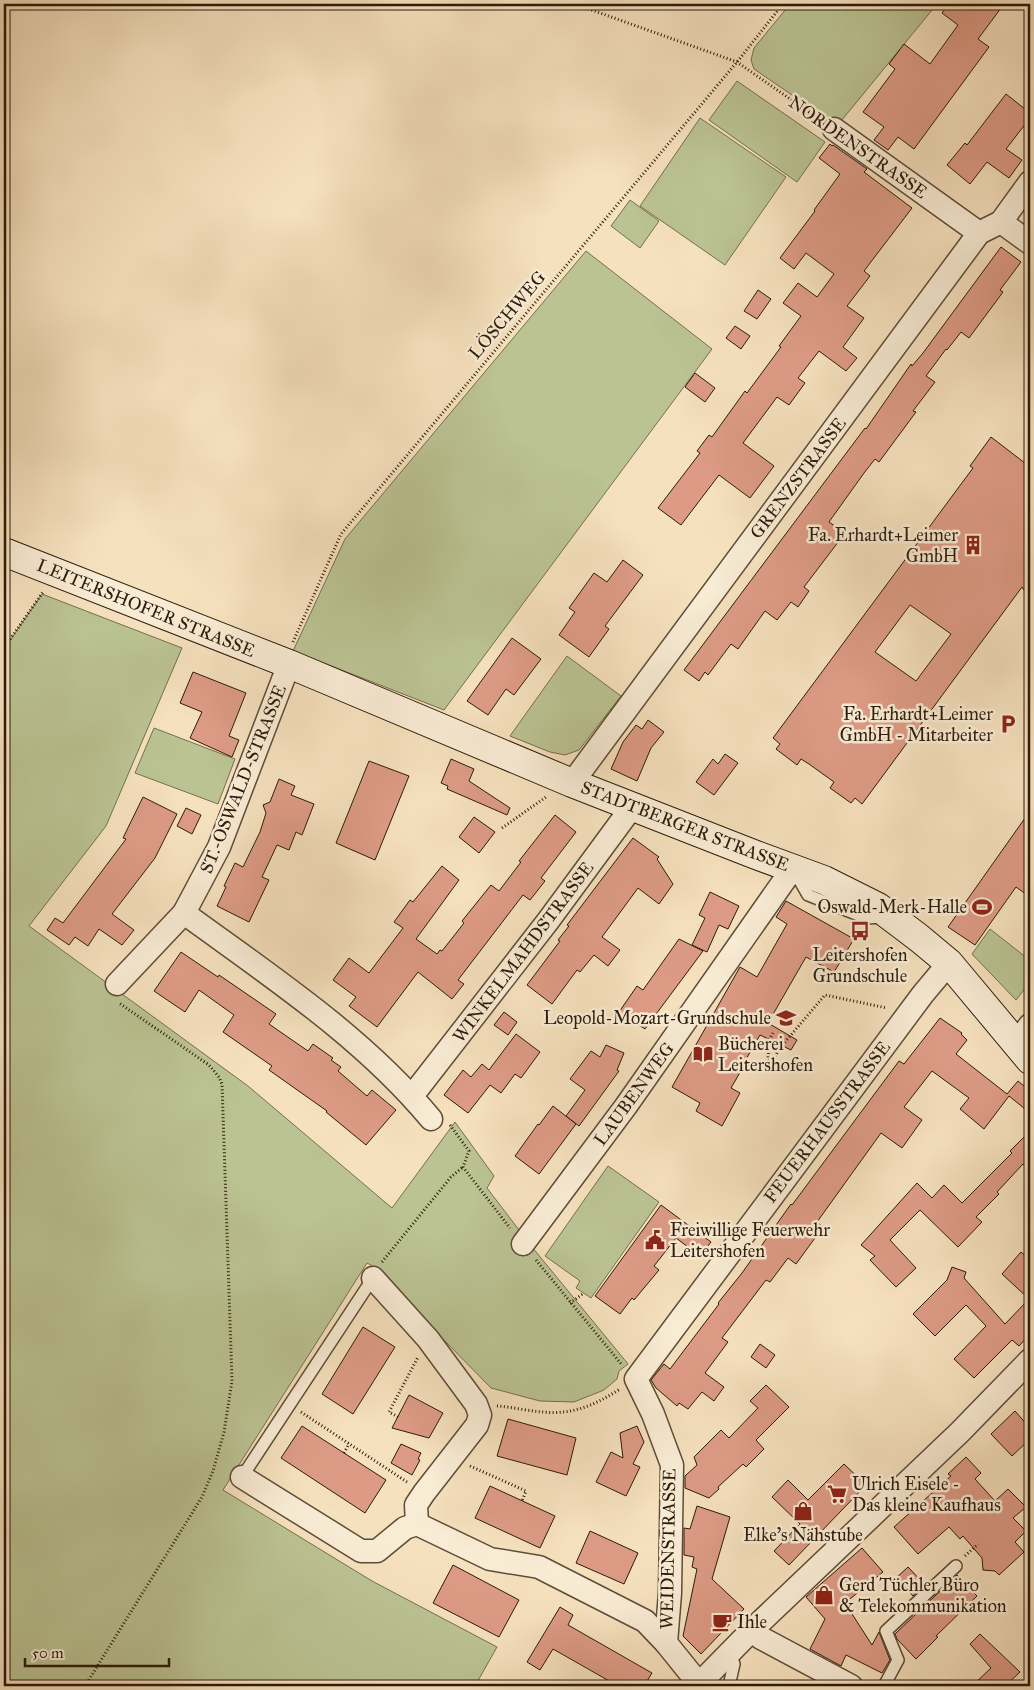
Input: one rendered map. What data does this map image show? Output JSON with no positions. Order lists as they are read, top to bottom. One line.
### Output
{"streets":{"street":["NORDENSTRASSE","GRENZSTRASSE","LEITERSHOFER STRASSE","ST.-OSWALD-STRASSE","STADTBERGER STRASSE","WINKELMAHDSTRASSE","LAUBENWEG","FEUERHAUSSTRASSE","WEIDENSTRASSE"],"path":["LÖSCHWEG"]},"crossings":[["NORDENSTRASSE","LÖSCHWEG"],["NORDENSTRASSE","GRENZSTRASSE"],["LÖSCHWEG","LEITERSHOFER STRASSE"],["LÖSCHWEG","ST.-OSWALD-STRASSE"],["LÖSCHWEG","STADTBERGER STRASSE"],["GRENZSTRASSE","STADTBERGER STRASSE"],["LEITERSHOFER STRASSE","ST.-OSWALD-STRASSE"],["LEITERSHOFER STRASSE","STADTBERGER STRASSE"],["ST.-OSWALD-STRASSE","STADTBERGER STRASSE"],["STADTBERGER STRASSE","WINKELMAHDSTRASSE"],["STADTBERGER STRASSE","LAUBENWEG"],["STADTBERGER STRASSE","FEUERHAUSSTRASSE"],["FEUERHAUSSTRASSE","WEIDENSTRASSE"]],"places":{"building":["Fa. Erhardt+Leimer GmbH"],"parking":["Fa. Erhardt+Leimer GmbH - Mitarbeiter"],"sports":["Oswald-Merk-Halle"],"bus stop":["Leitershofen Grundschule"],"school or university":["Leopold-Mozart-Grundschule"],"library":["Bücherei Leitershofen"],"public building":["Freiwillige Feuerwehr Leitershofen"],"supermarket":["Ulrich Eisele - Das kleine Kaufhaus"],"shop":["Elke's Nähstube","Gerd Tüchler Büro & Telekommunikation"],"cafe":["Ihle"]},"scale_bar":"50 m"}
